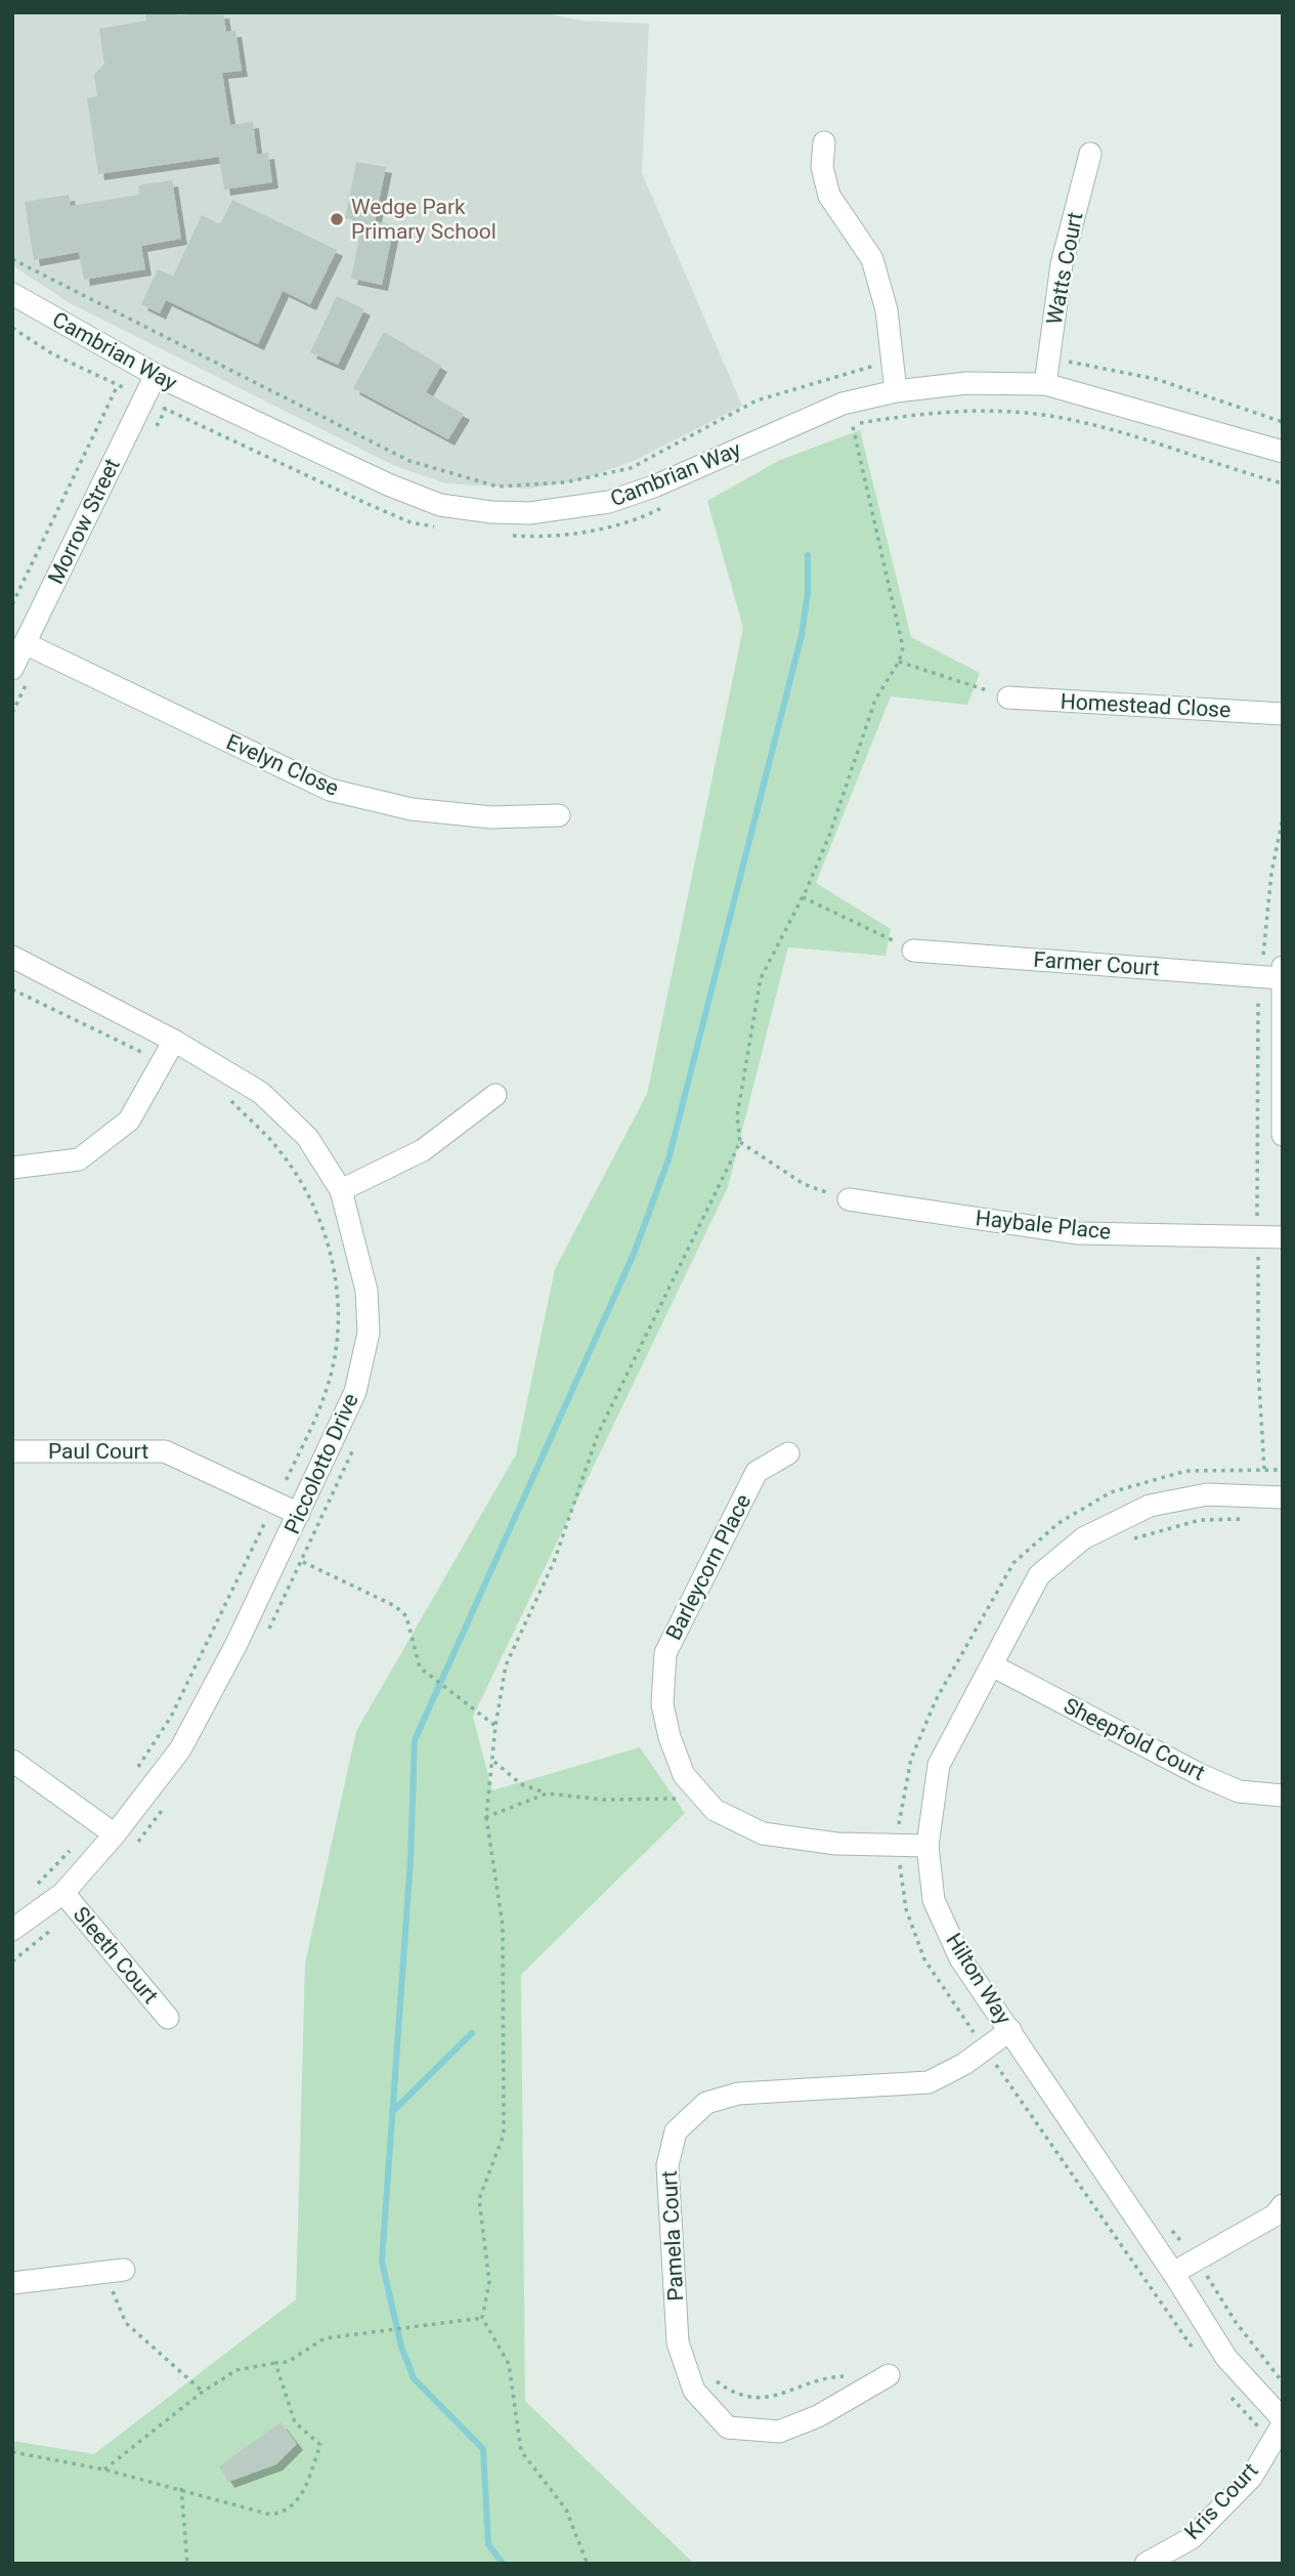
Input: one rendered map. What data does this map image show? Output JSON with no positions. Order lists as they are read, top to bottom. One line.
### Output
{"streets":{"street":["Watts Court","Cambrian Way","Morrow Street","Homestead Close","Evelyn Close","Farmer Court","Haybale Place","Paul Court","Piccolotto Drive","Barleycorn Place","Sheepfold Court","Sleeth Court","Hilton Way","Pamela Court","Kris Court"]},"crossings":[["Watts Court","Cambrian Way"],["Cambrian Way","Morrow Street"],["Morrow Street","Evelyn Close"],["Paul Court","Piccolotto Drive"],["Piccolotto Drive","Sleeth Court"],["Barleycorn Place","Hilton Way"],["Sheepfold Court","Hilton Way"],["Hilton Way","Pamela Court"],["Hilton Way","Kris Court"]],"places":["Wedge Park Primary School"]}
